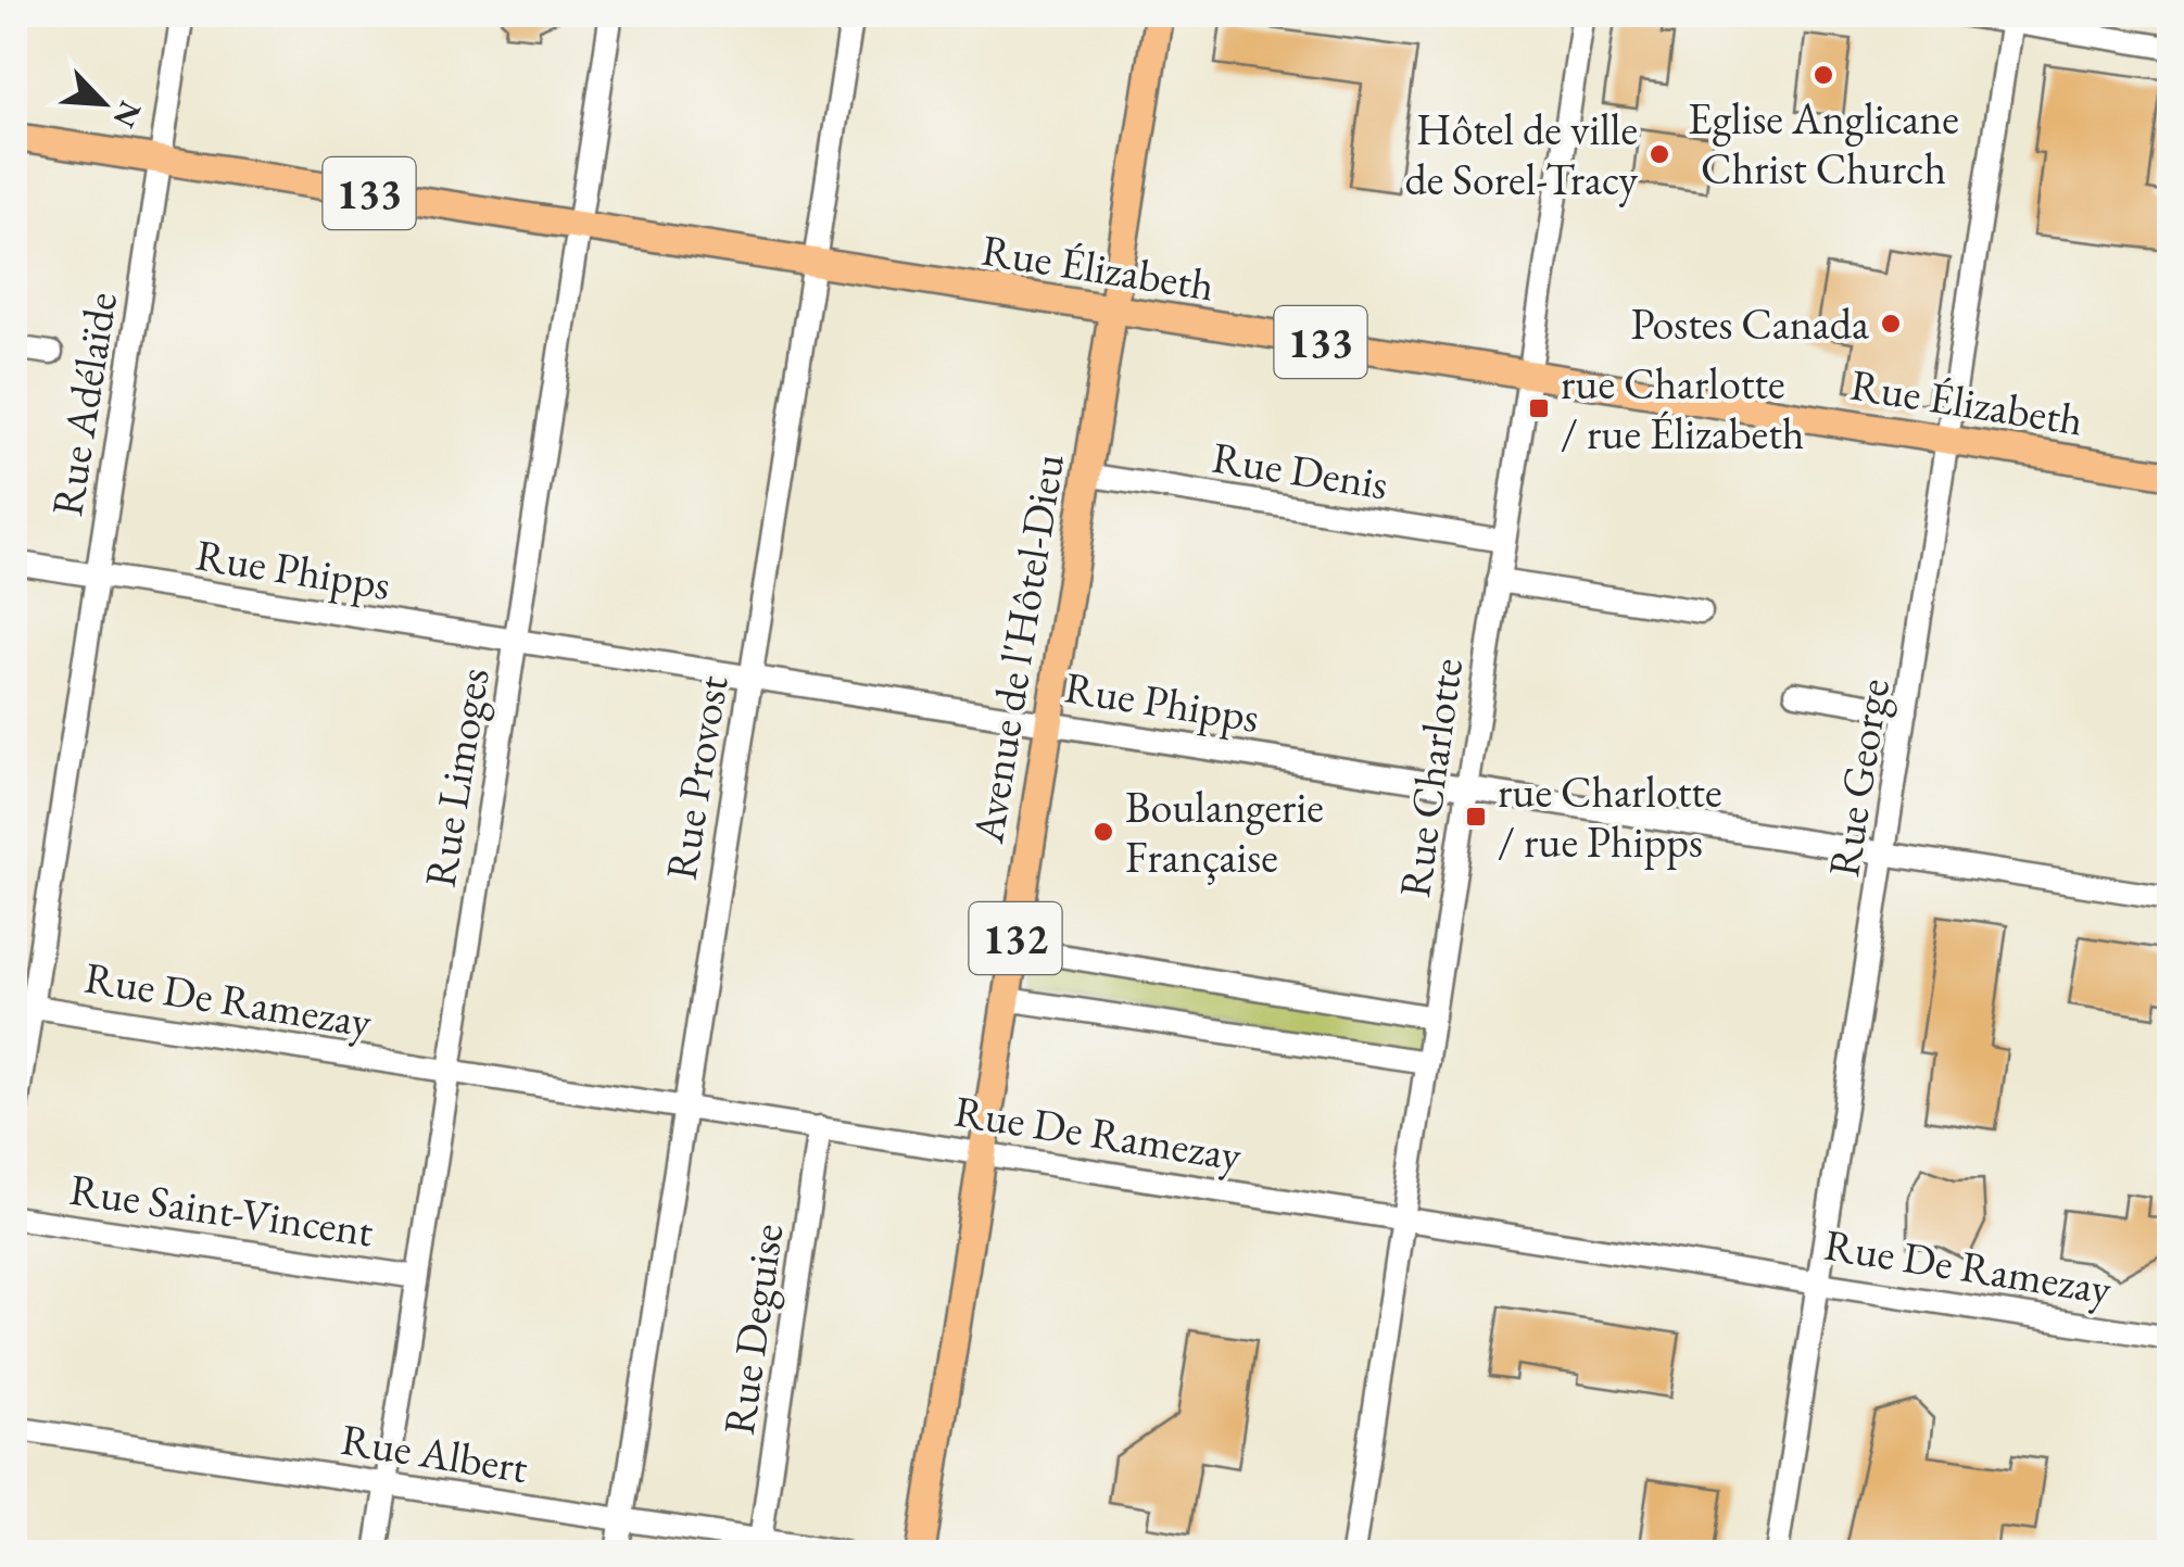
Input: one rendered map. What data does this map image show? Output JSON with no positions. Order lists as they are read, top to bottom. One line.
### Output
{"streets":{"main road":["133","Rue Élizabeth","Avenue de l'Hôtel-Dieu","132"],"street":["Rue Adélaïde","Rue Denis","Rue Phipps","Rue Limoges","Rue Provost","Rue Charlotte","Rue George","Rue De Ramezay","Rue Saint-Vincent","Rue Deguise","Rue Albert"]},"crossings":[["Rue Élizabeth","Rue Adélaïde"],["Rue Élizabeth","Avenue de l'Hôtel-Dieu"],["Rue Élizabeth","Rue Limoges"],["Rue Élizabeth","Rue Provost"],["Rue Élizabeth","Rue Charlotte"],["Rue Élizabeth","Rue George"],["Rue Adélaïde","Rue Phipps"],["Rue Adélaïde","Rue De Ramezay"],["Rue Denis","Avenue de l'Hôtel-Dieu"],["Rue Denis","Rue Charlotte"],["Rue Phipps","Avenue de l'Hôtel-Dieu"],["Rue Phipps","Rue Limoges"],["Rue Phipps","Rue Provost"],["Rue Phipps","Rue Charlotte"],["Rue Phipps","Rue George"],["Avenue de l'Hôtel-Dieu","Rue De Ramezay"],["Rue Limoges","Rue De Ramezay"],["Rue Limoges","Rue Saint-Vincent"],["Rue Limoges","Rue Albert"],["Rue Provost","Rue De Ramezay"],["Rue Provost","Rue Albert"],["Rue Charlotte","Rue De Ramezay"],["Rue George","Rue De Ramezay"],["Rue De Ramezay","Rue Deguise"],["Rue Deguise","Rue Albert"]],"places":{"other":["Eglise Anglicane Christ Church","Hôtel de ville de Sorel-Tracy","Postes Canada","Boulangerie Française"],"transit":["rue Charlotte / rue Élizabeth","rue Charlotte / rue Phipps"]},"north":"bottom right"}
